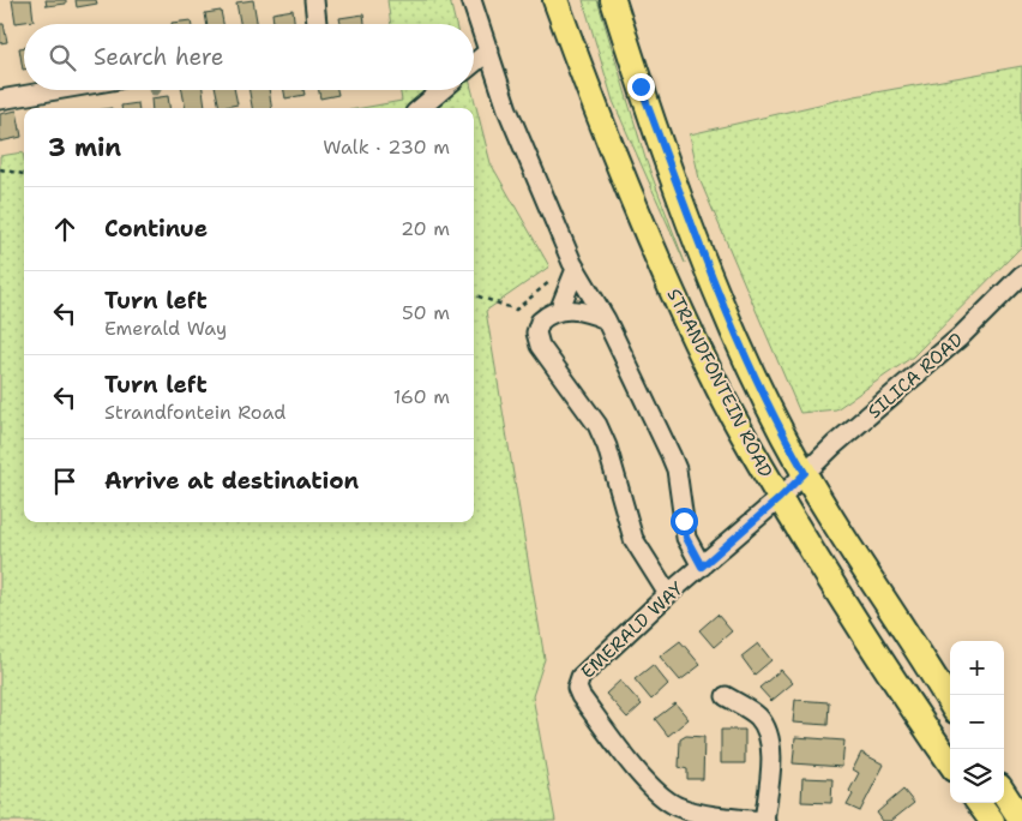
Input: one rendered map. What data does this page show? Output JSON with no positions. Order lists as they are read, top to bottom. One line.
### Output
{"streets":{"main road":["STRANDFONTEIN ROAD"],"street":["SILICA ROAD","EMERALD WAY"]},"crossings":[["SILICA ROAD","STRANDFONTEIN ROAD"],["SILICA ROAD","EMERALD WAY"],["STRANDFONTEIN ROAD","EMERALD WAY"]],"page":{"search":"Search here","heading":["3 min","Walk · 230 m"],"list":[["Continue","20 m"],["Turn left","Emerald Way","50 m"],["Turn left","Strandfontein Road","160 m"],"Arrive at destination"],"map_buttons":["+","−"]}}
